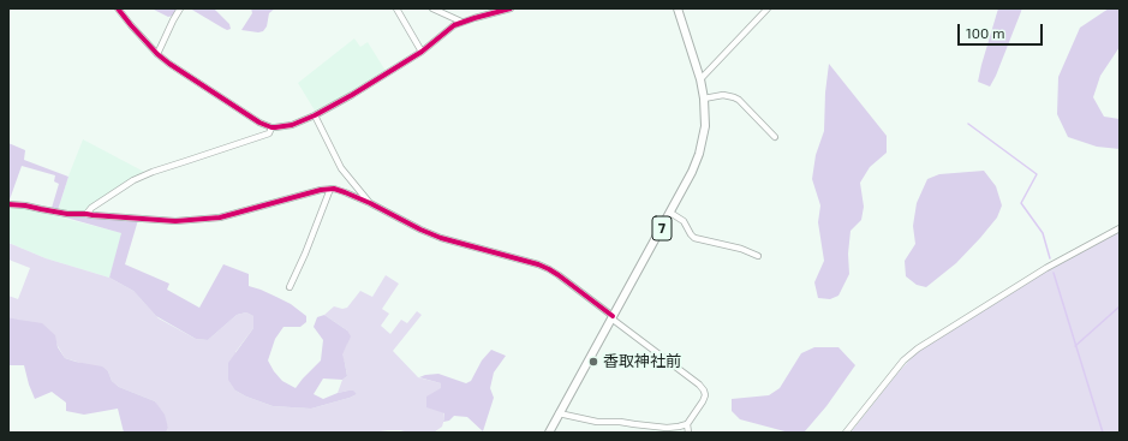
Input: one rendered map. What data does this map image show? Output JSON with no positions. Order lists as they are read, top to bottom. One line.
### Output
{"streets":{"main road":["7"]},"places":["香取神社前"],"scale_bar":"100 m"}
